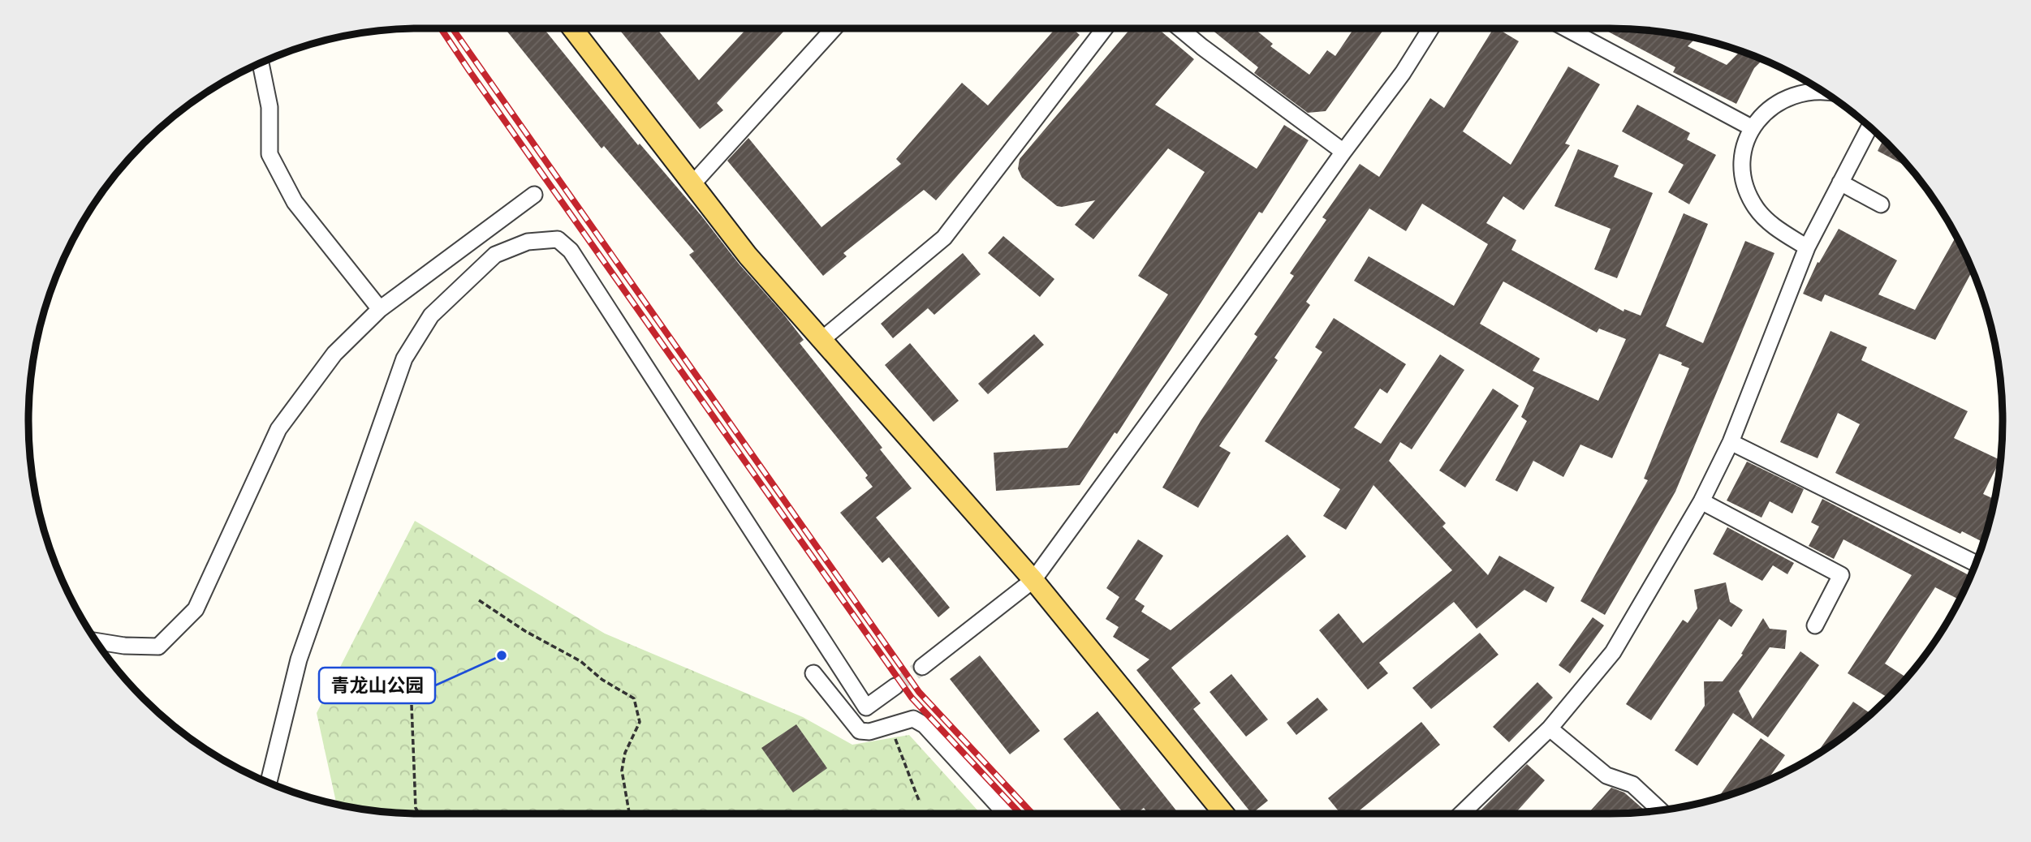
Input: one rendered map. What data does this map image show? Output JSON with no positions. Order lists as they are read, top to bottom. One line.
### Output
{"places":["青龙山公园"]}
